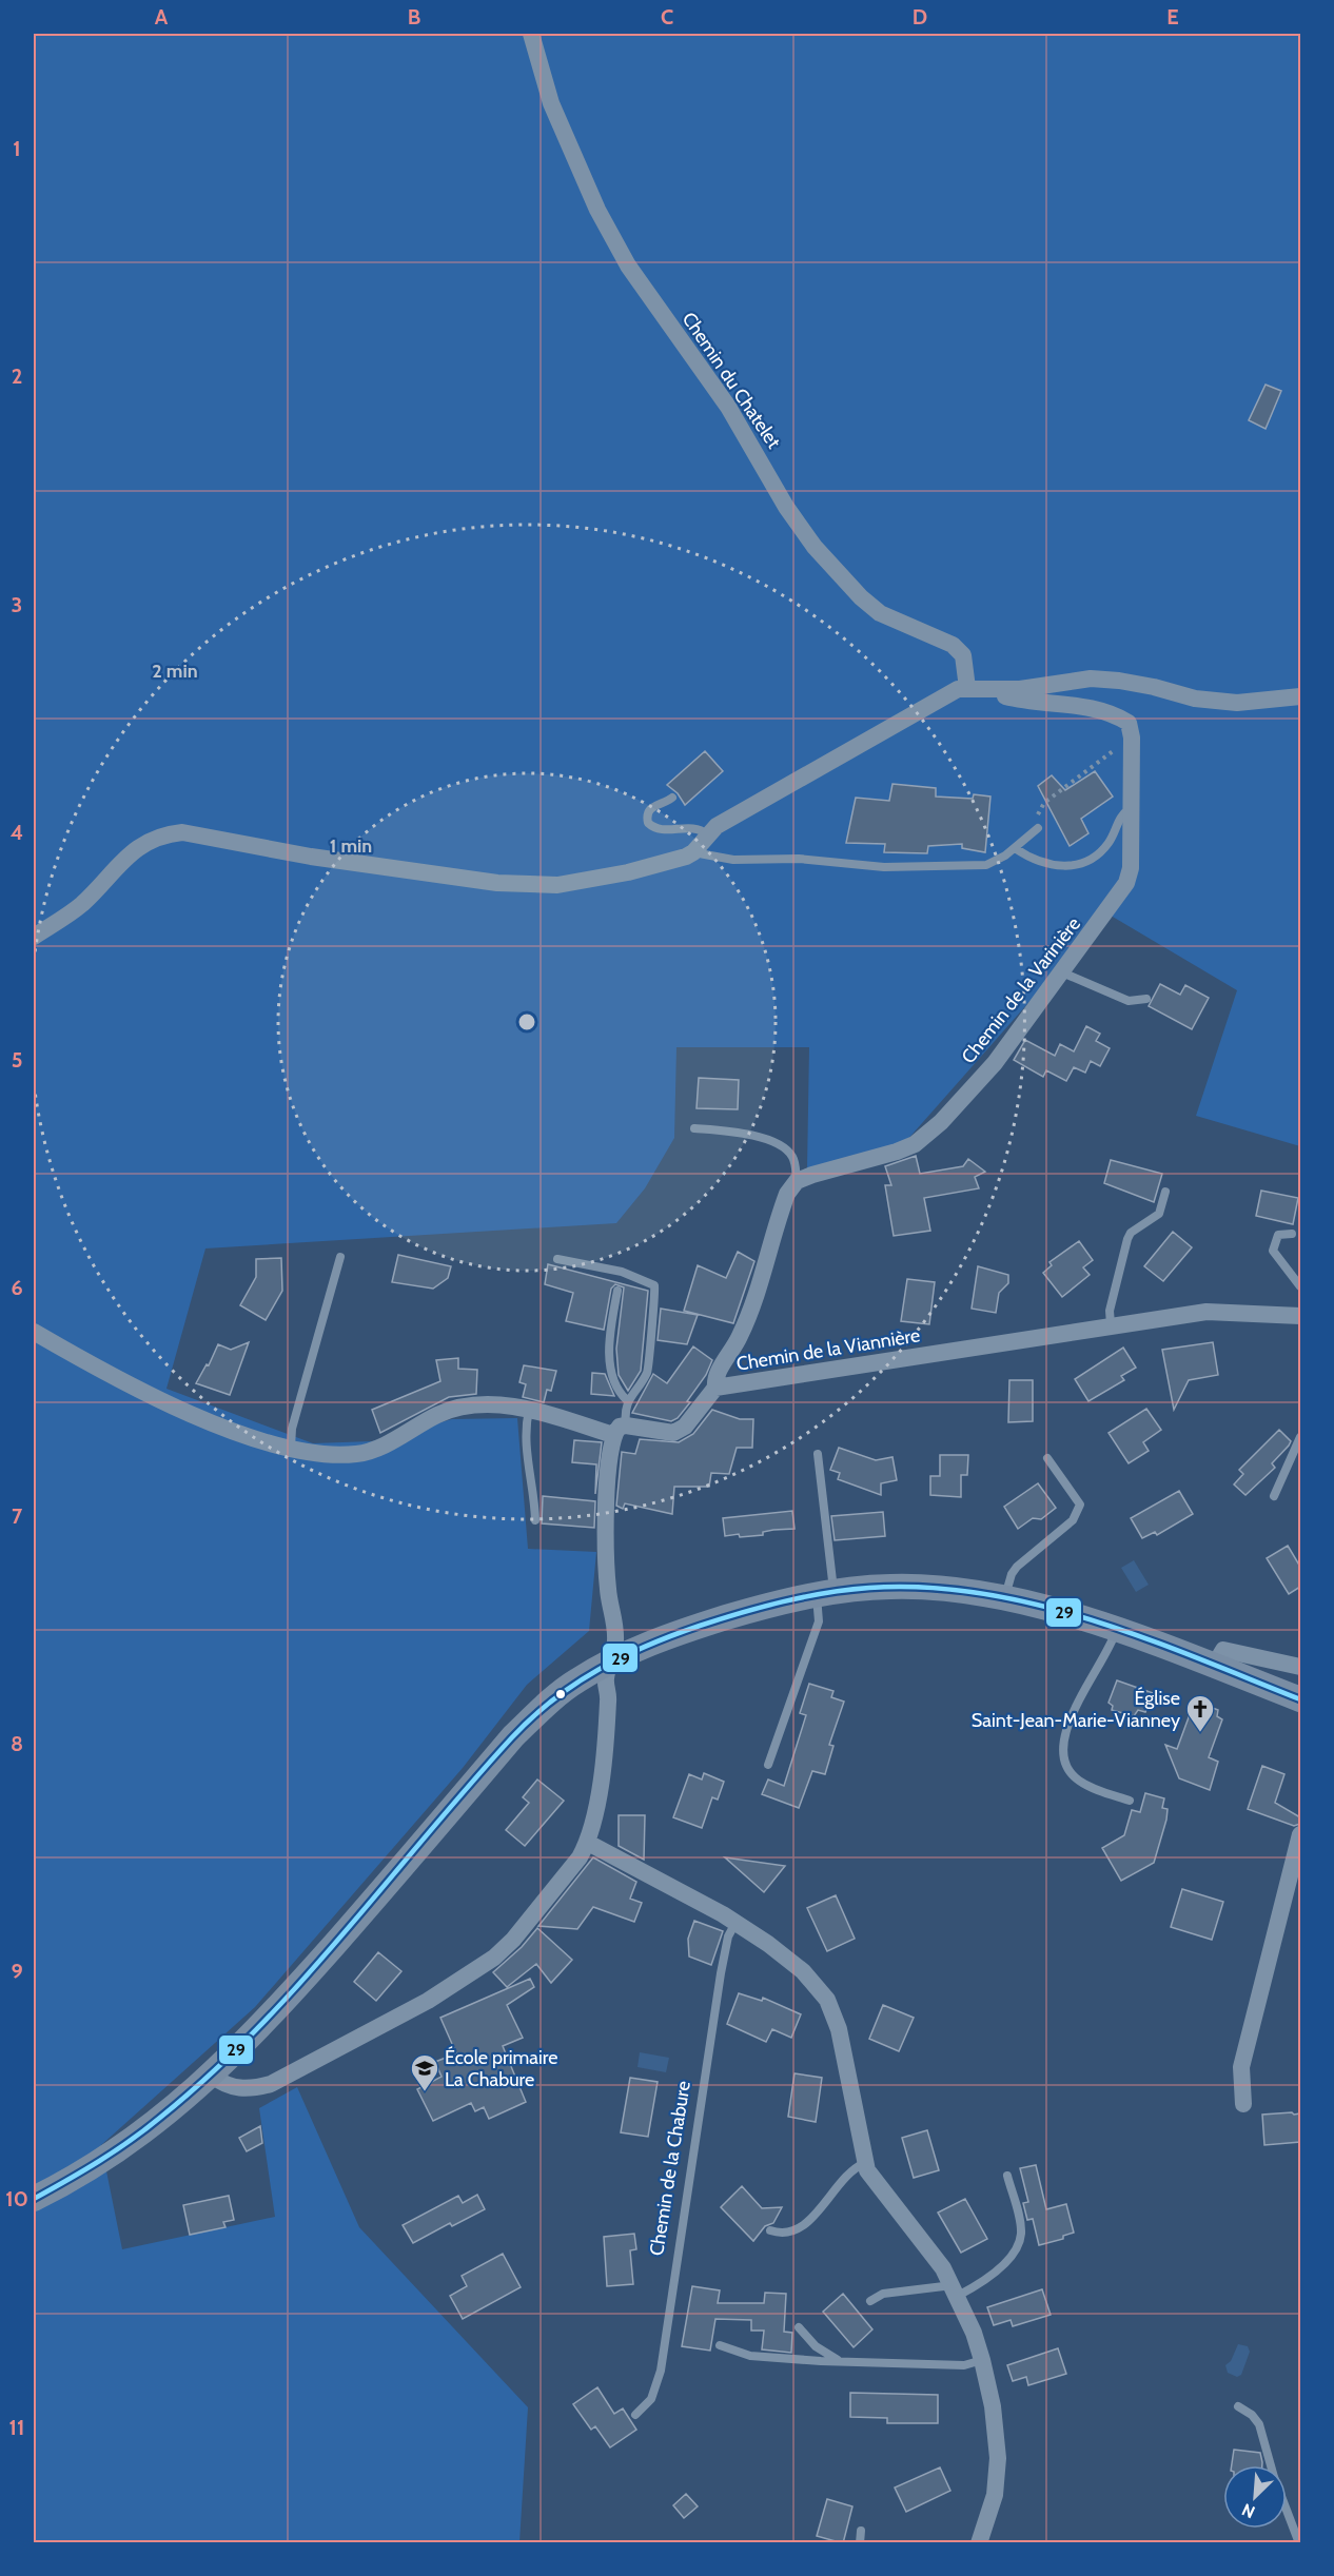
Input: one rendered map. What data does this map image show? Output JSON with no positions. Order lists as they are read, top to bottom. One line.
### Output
{"streets":{"street":["Chemin du Chatelet","Chemin de la Varinière","Chemin de la Viannière"],"lane":["Chemin de la Chabure"]},"places":{"church":["Église Saint-Jean-Marie-Vianney"],"school or university":["École primaire La Chabure"]},"lines":["transit line 29"],"north":"bottom left","grid":{"columns":["A","B","C","D","E"],"rows":["1","2","3","4","5","6","7","8","9","10","11"]},"rings":["2 min","1 min"]}
